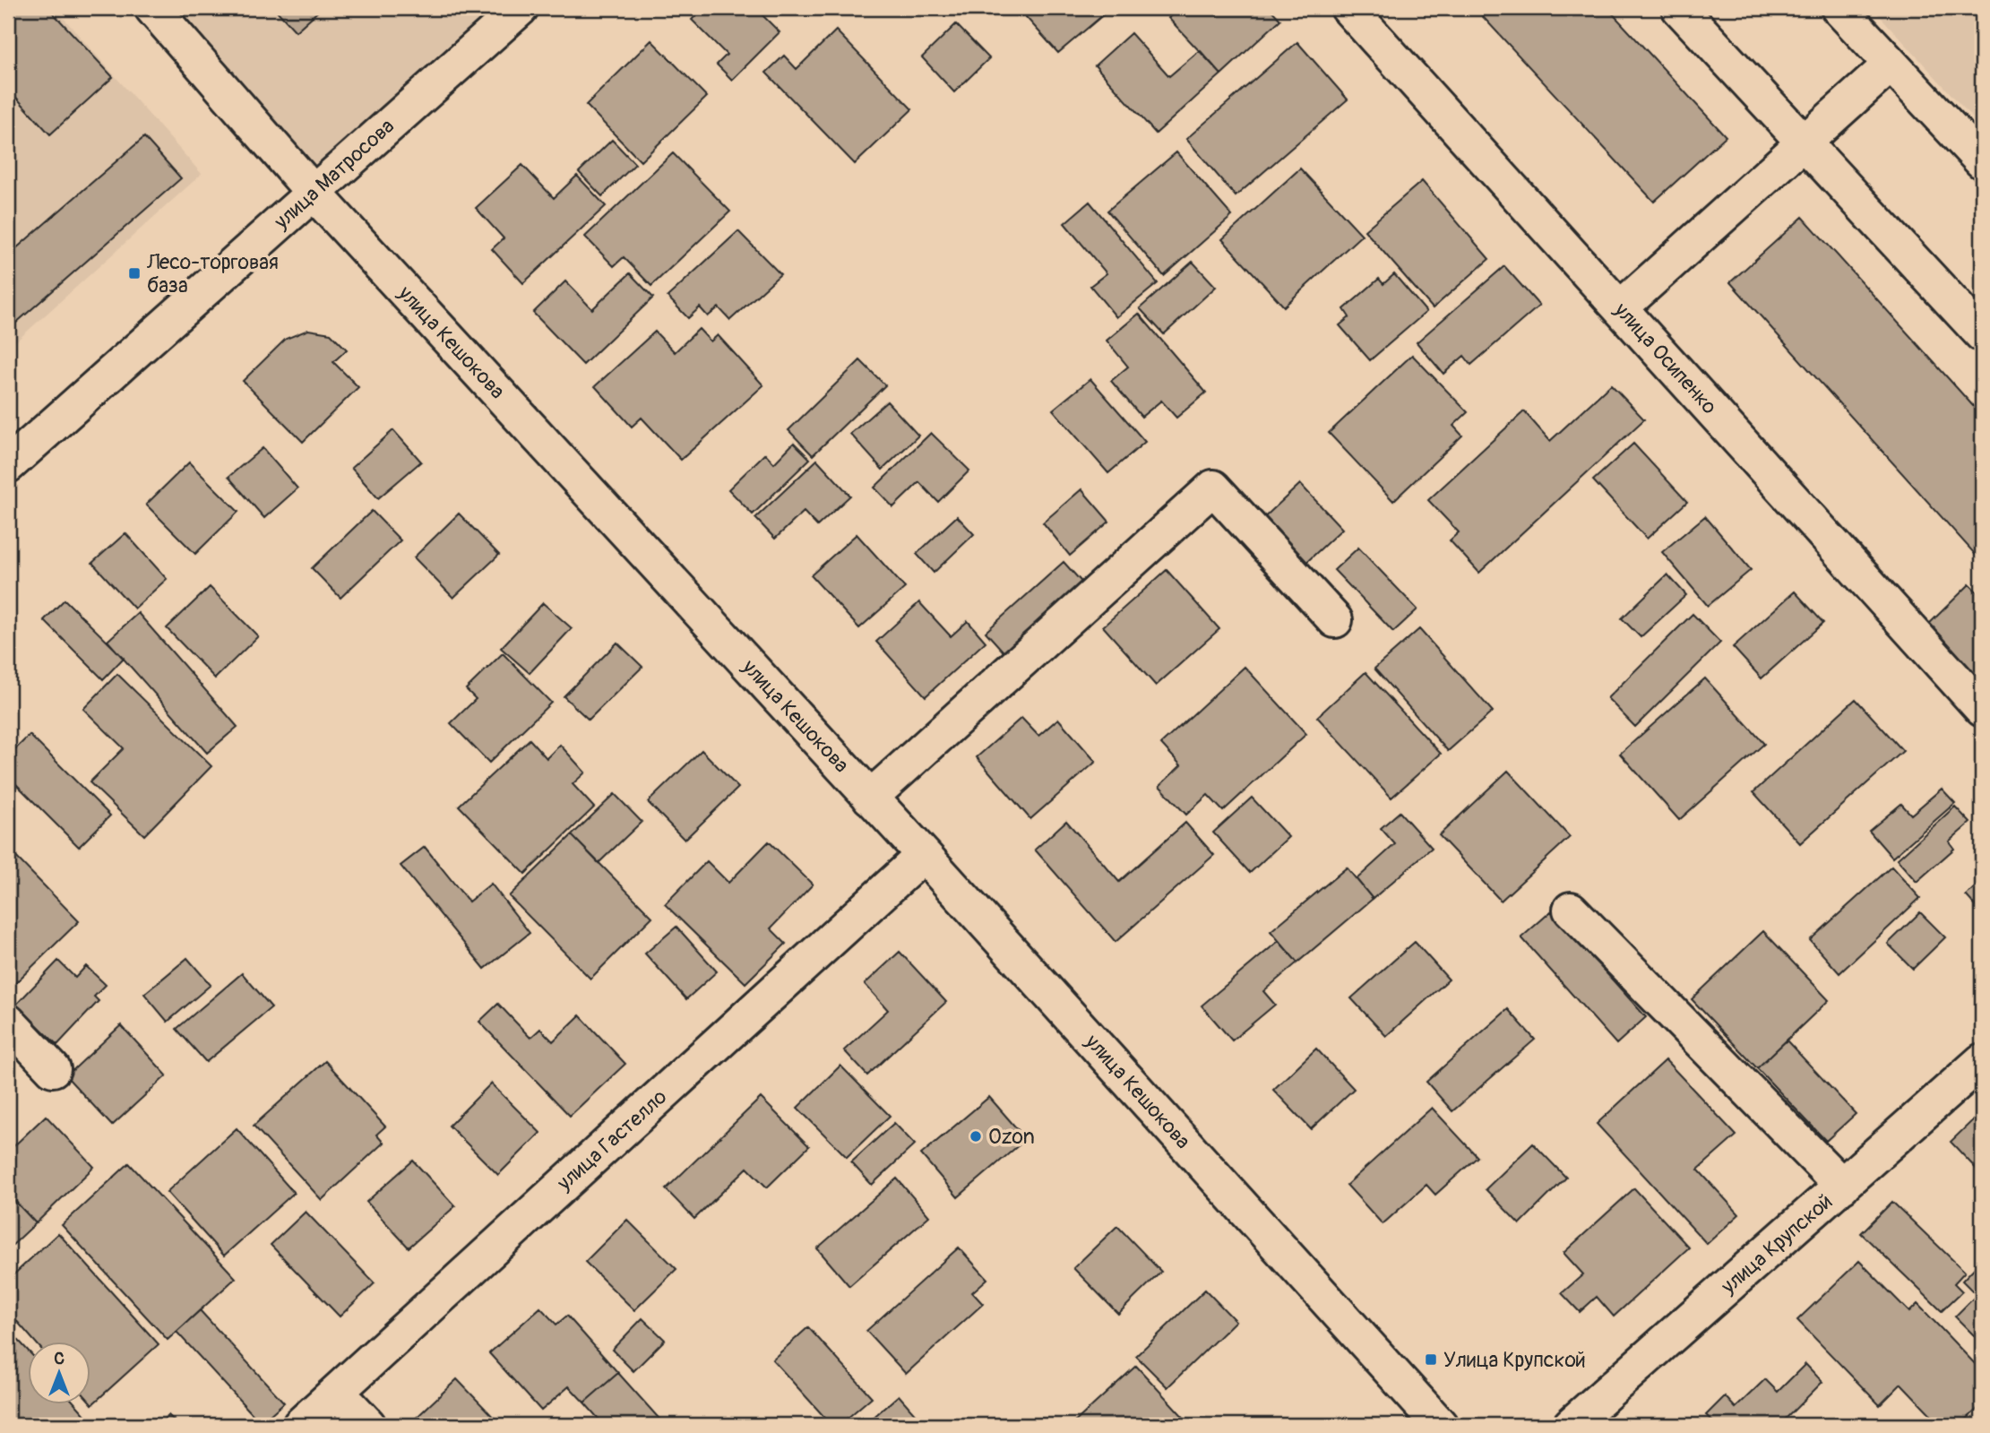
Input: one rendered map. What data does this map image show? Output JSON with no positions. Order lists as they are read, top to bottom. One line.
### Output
{"streets":{"street":["улица Матросова","улица Кешокова","улица Осипенко","улица Гастелло","улица Крупской"]},"crossings":[["улица Матросова","улица Кешокова"],["улица Кешокова","улица Гастелло"]],"places":{"transit":["Лесо-торговая база","Улица Крупской"],"other":["Ozon"]},"north":"top"}
